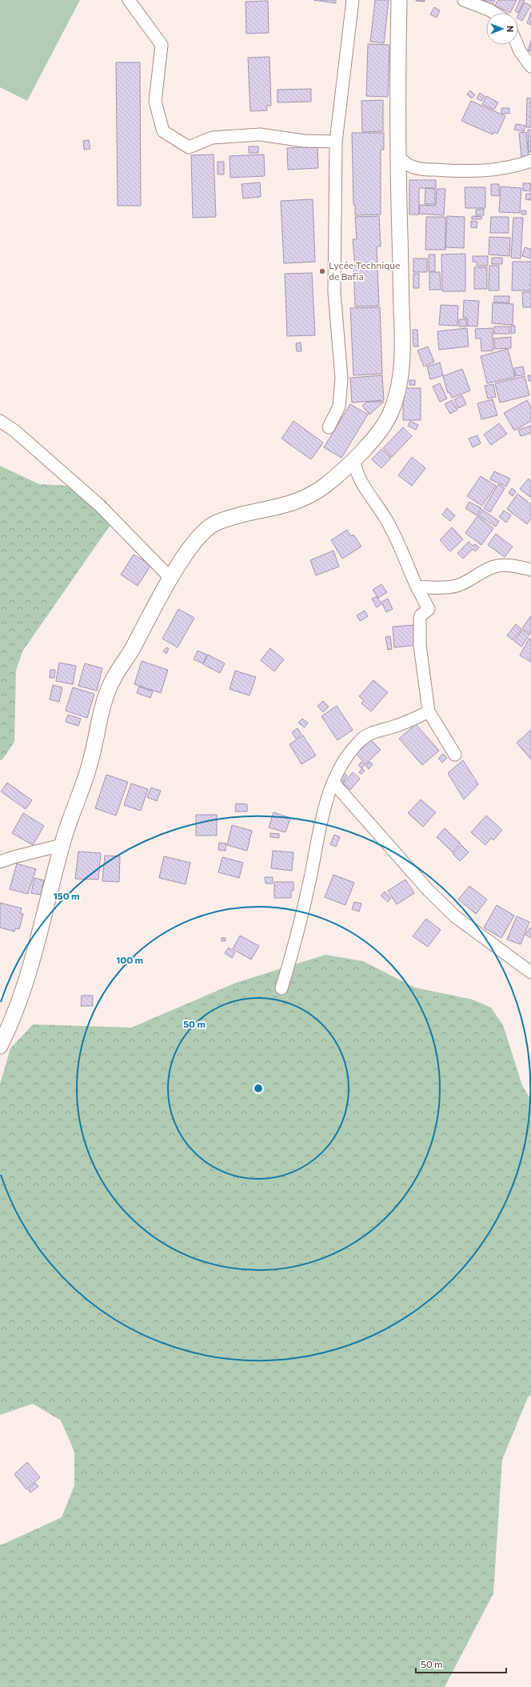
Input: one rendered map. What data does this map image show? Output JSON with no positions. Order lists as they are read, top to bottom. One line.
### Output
{"places":["Lycée Technique de Bafia"],"scale_bar":"50 m","north":"right","rings":["150 m","100 m","50 m"]}
